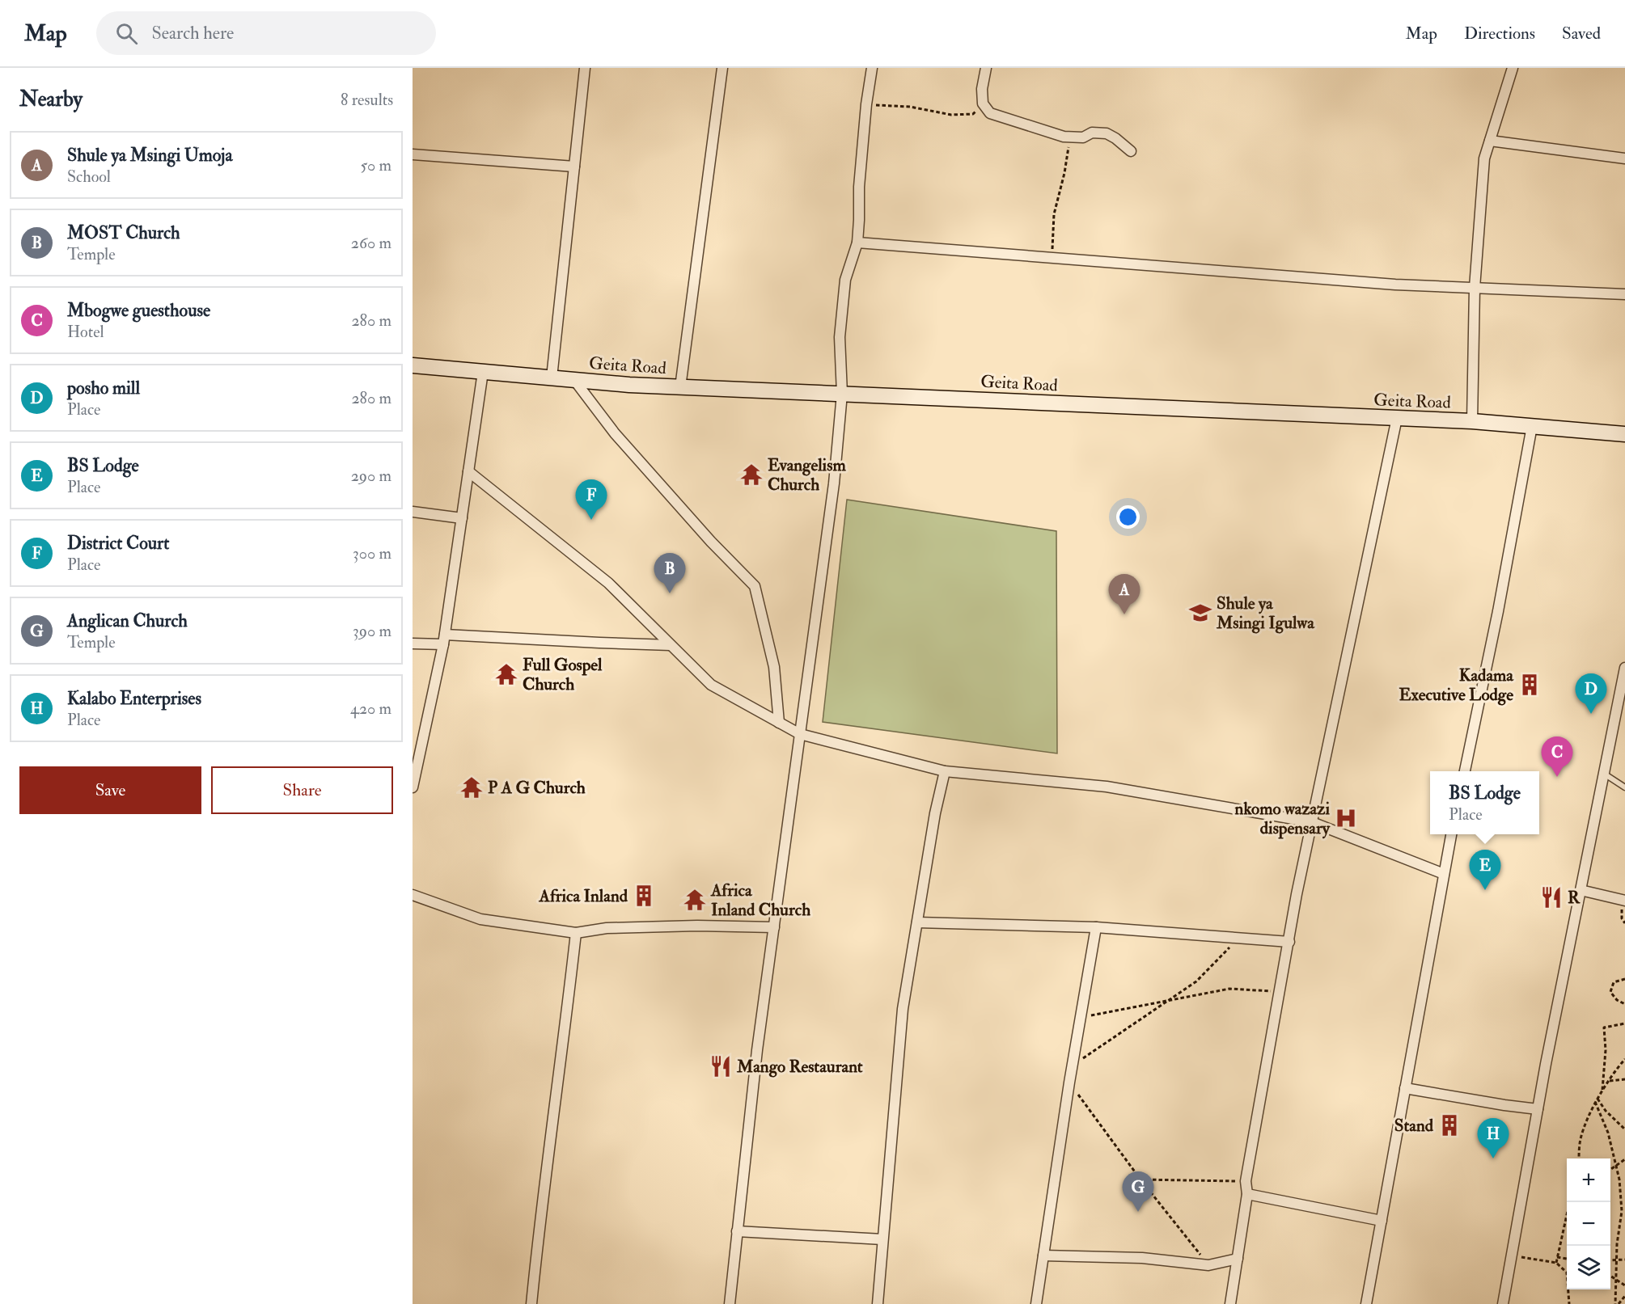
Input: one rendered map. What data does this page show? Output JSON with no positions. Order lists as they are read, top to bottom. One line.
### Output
{"streets":{"main road":["Geita Road"]},"places":{"temple":["Evangelism Church","Full Gospel Church","P A G Church","Africa Inland Church"],"school or university":["Shule ya Msingi Igulwa"],"building":["Kadama Executive Lodge","Africa Inland","Stand"],"hospital":["nkomo wazazi dispensary"],"restaurant":["R","Mango Restaurant"]},"page":{"header":"Map","search":"Search here","nav":["Map","Directions","Saved"],"heading":["Nearby","8 results"],"list":[{"mark":"A","name":"Shule ya Msingi Umoja","note":"School","value":"50 m"},{"mark":"B","name":"MOST Church","note":"Temple","value":"260 m"},{"mark":"C","name":"Mbogwe guesthouse","note":"Hotel","value":"280 m"},{"mark":"D","name":"posho mill","note":"Place","value":"280 m"},{"mark":"E","name":"BS Lodge","note":"Place","value":"290 m"},{"mark":"F","name":"District Court","note":"Place","value":"300 m"},{"mark":"G","name":"Anglican Church","note":"Temple","value":"390 m"},{"mark":"H","name":"Kalabo Enterprises","note":"Place","value":"420 m"}],"pins":["F","B","A","D","C","E","H","G"],"buttons":["Save","Share"],"popup":["BS Lodge","Place"],"map_buttons":["+","−"]}}
